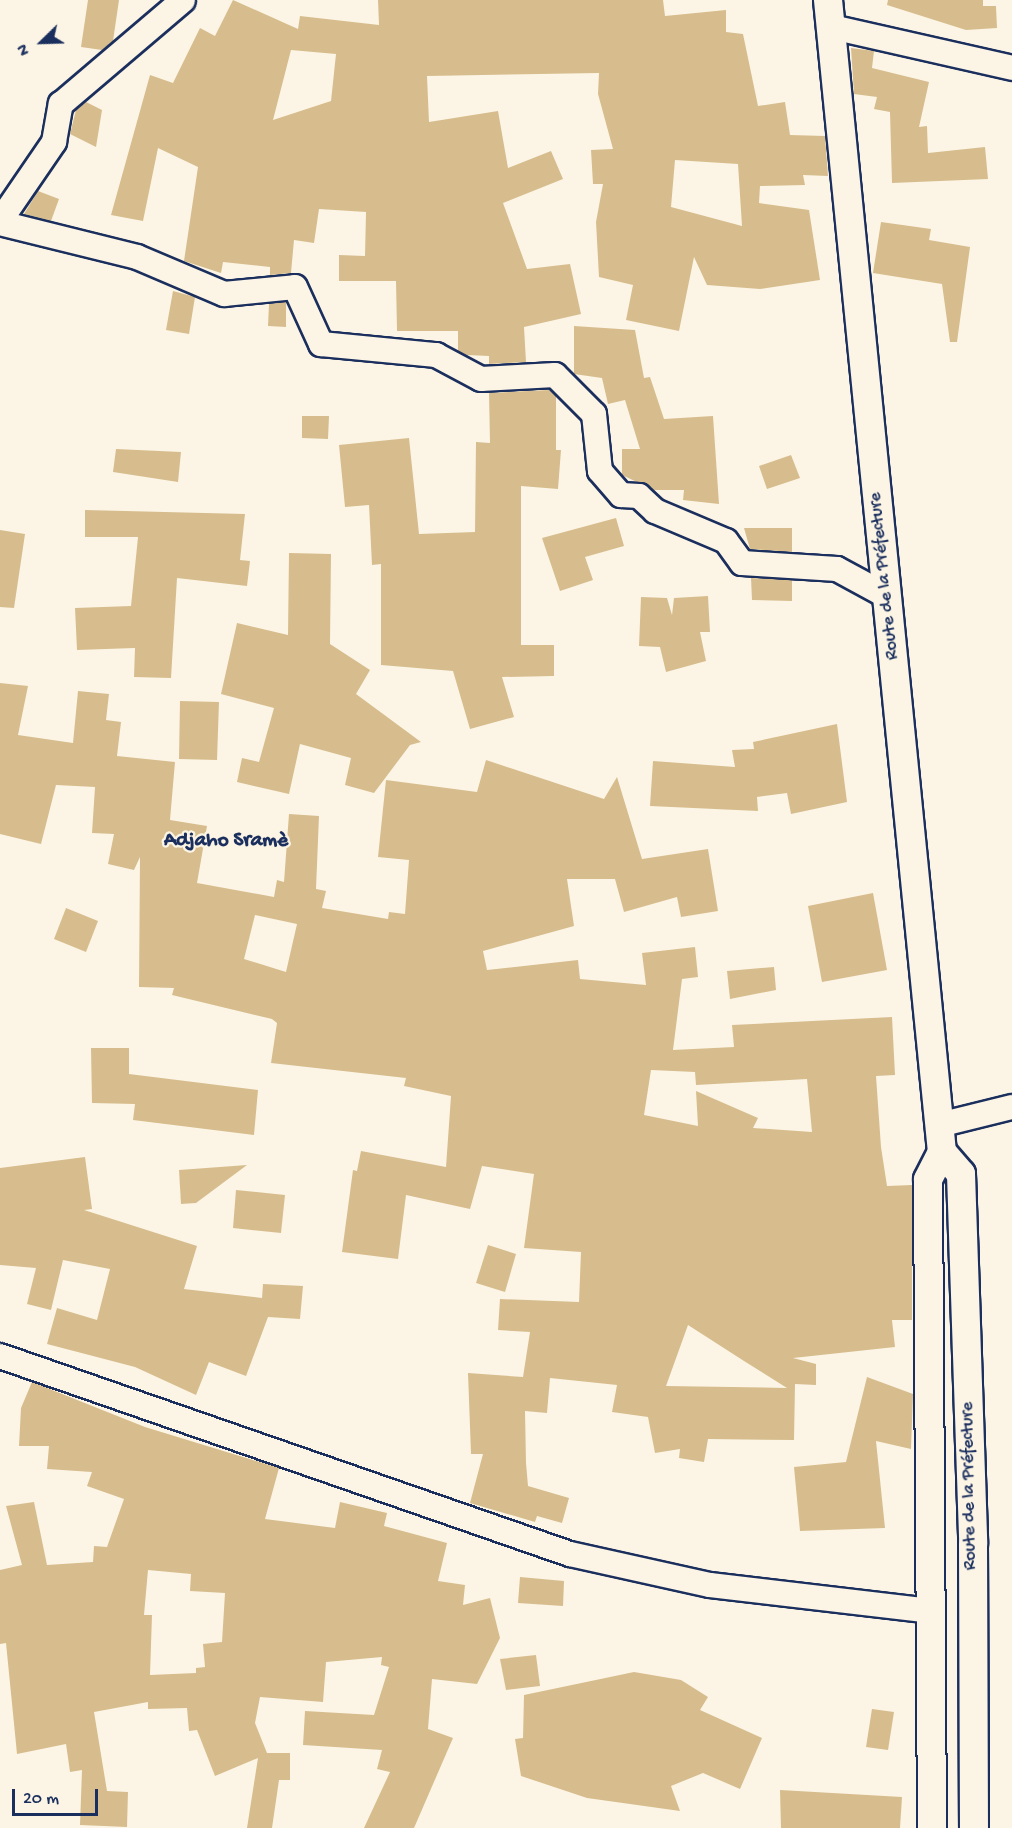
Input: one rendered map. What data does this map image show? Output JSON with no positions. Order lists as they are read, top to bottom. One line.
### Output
{"streets":{"street":["Route de la Préfecture"]},"districts":["Adjaho Sramè"],"scale_bar":"20 m","north":"bottom left"}
